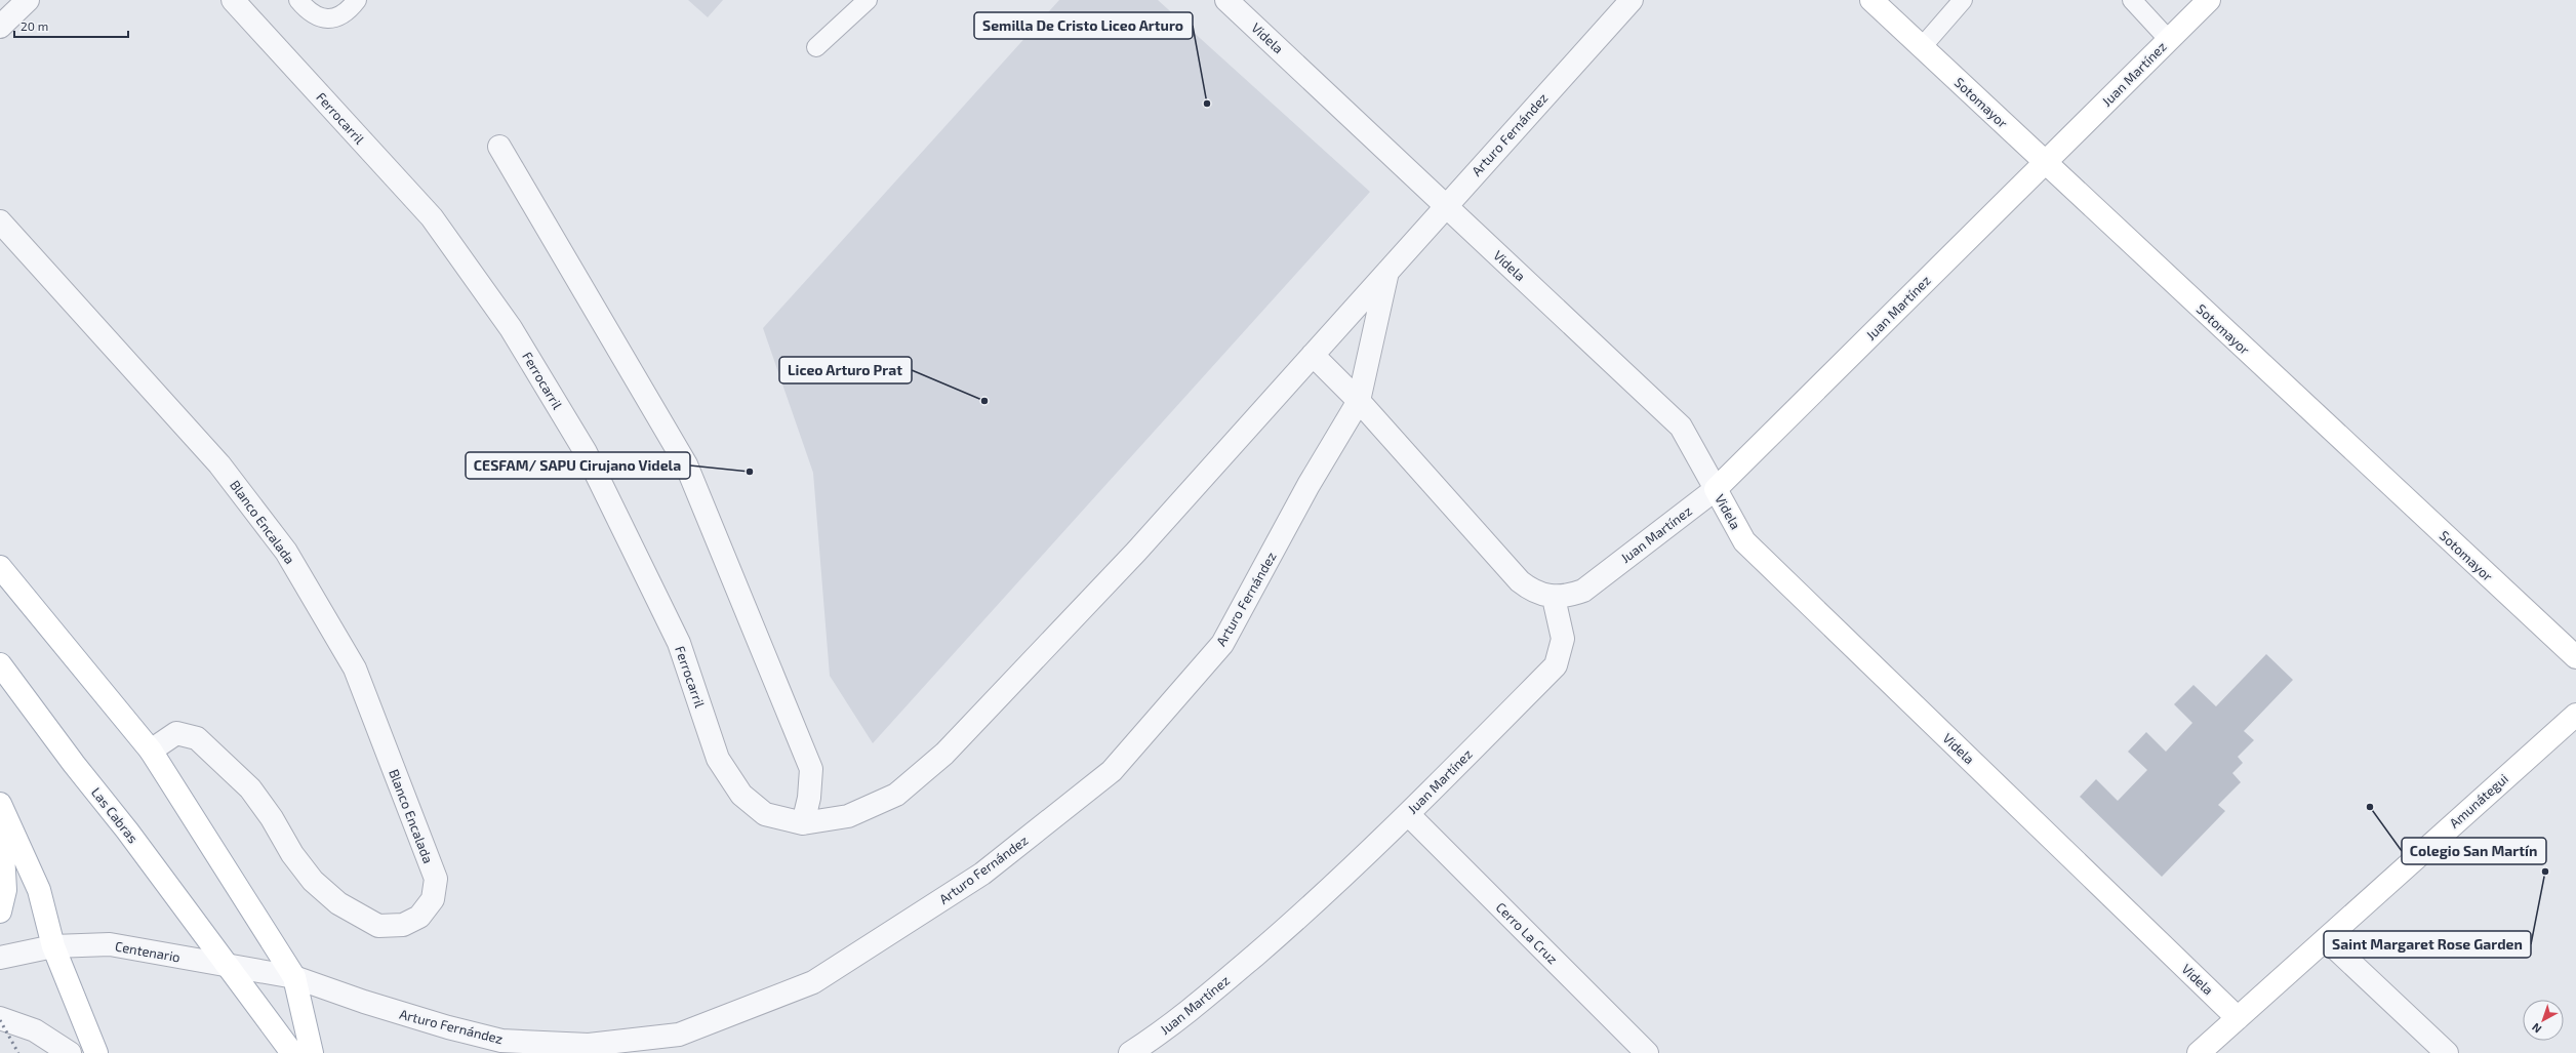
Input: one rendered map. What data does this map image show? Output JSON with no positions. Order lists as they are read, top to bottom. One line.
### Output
{"streets":{"main road":["Videla","Juan Martínez","Sotomayor","Amunátegui","Las Cabras"],"street":["Ferrocarril","Arturo Fernández","Blanco Encalada","Cerro La Cruz","Centenario"]},"crossings":[["Videla","Juan Martínez"],["Videla","Arturo Fernández"],["Videla","Amunátegui"],["Juan Martínez","Sotomayor"],["Juan Martínez","Cerro La Cruz"],["Ferrocarril","Arturo Fernández"],["Arturo Fernández","Centenario"],["Las Cabras","Centenario"]],"places":["Semilla De Cristo Liceo Arturo","Liceo Arturo Prat","CESFAM/ SAPU Cirujano Videla","Colegio San Martín","Saint Margaret Rose Garden"],"scale_bar":"20 m","north":"bottom left"}
